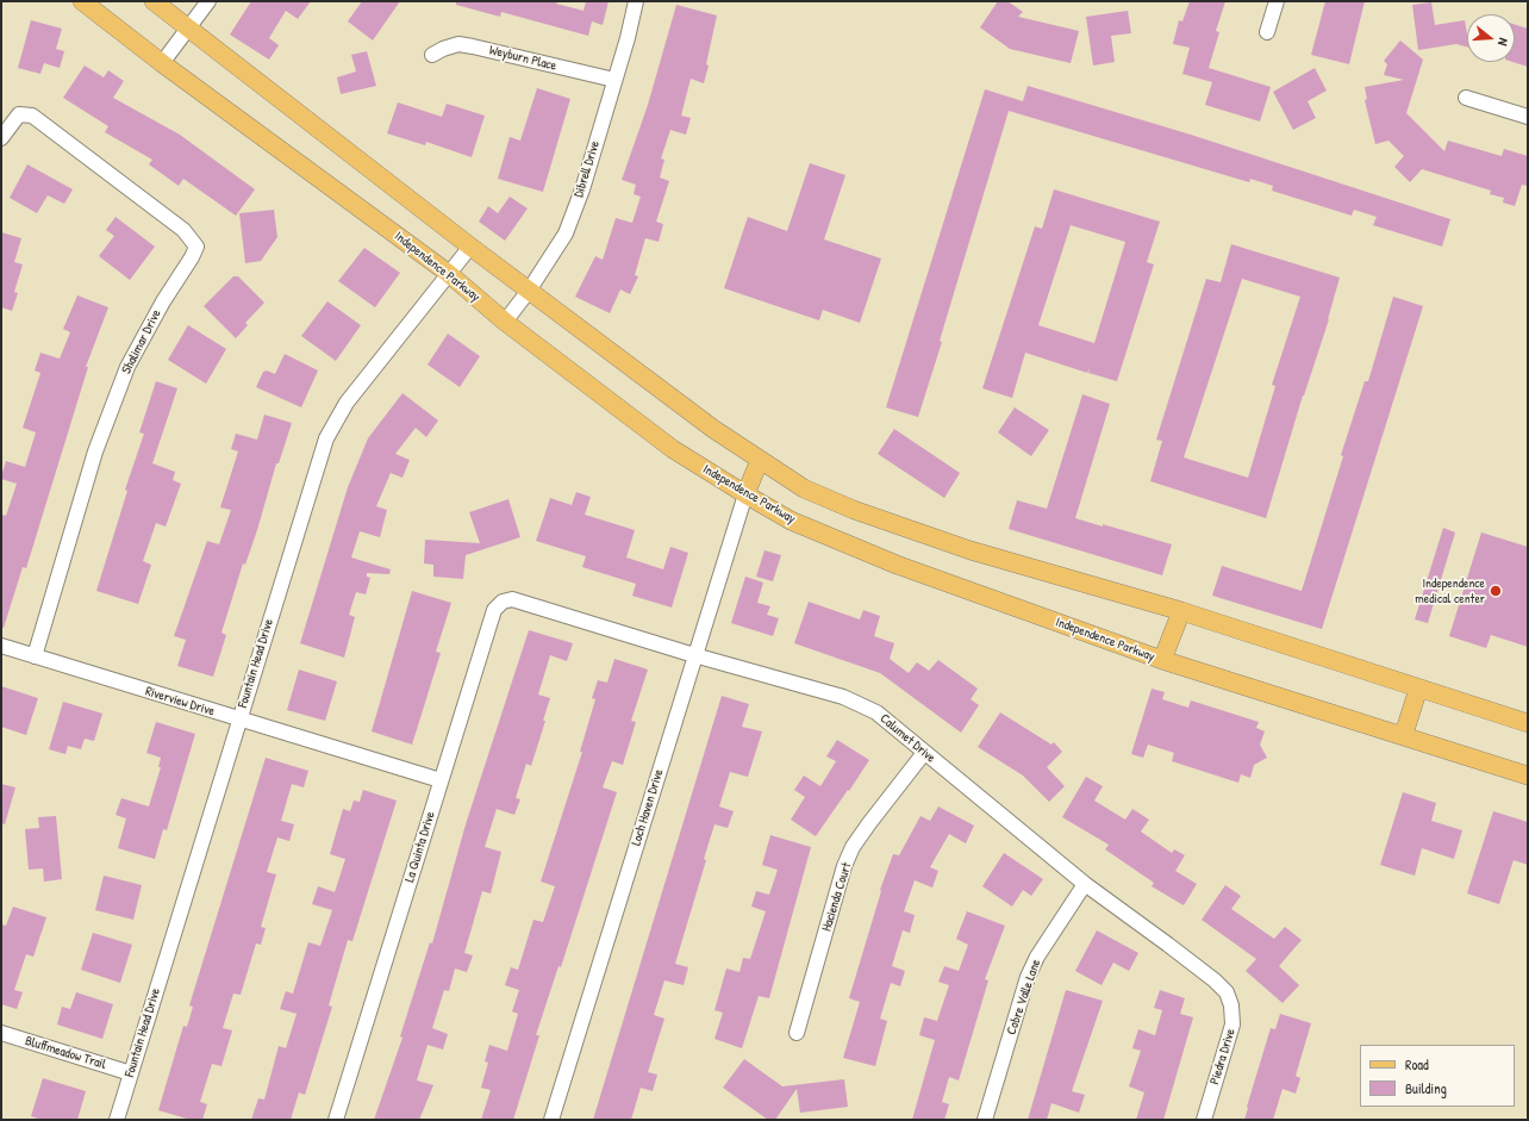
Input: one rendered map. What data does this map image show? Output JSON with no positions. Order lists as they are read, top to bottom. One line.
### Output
{"streets":{"main road":["Independence Parkway"],"street":["Weyburn Place","Dibrell Drive","Shalimar Drive","Fountain Head Drive","Riverview Drive","Calumet Drive","Loch Haven Drive","La Quinta Drive","Hacienda Court","Cobre Valle Lane","Bluffmeadow Trail","Piedra Drive"]},"crossings":[["Weyburn Place","Dibrell Drive"],["Dibrell Drive","Independence Parkway"],["Independence Parkway","Fountain Head Drive"],["Independence Parkway","Loch Haven Drive"],["Shalimar Drive","Riverview Drive"],["Fountain Head Drive","Riverview Drive"],["Fountain Head Drive","Bluffmeadow Trail"],["Riverview Drive","La Quinta Drive"],["Calumet Drive","Loch Haven Drive"],["Calumet Drive","La Quinta Drive"],["Calumet Drive","Hacienda Court"],["Calumet Drive","Cobre Valle Lane"],["Calumet Drive","Piedra Drive"]],"places":["Independence medical center"],"legend":["Road","Building"],"north":"right"}
